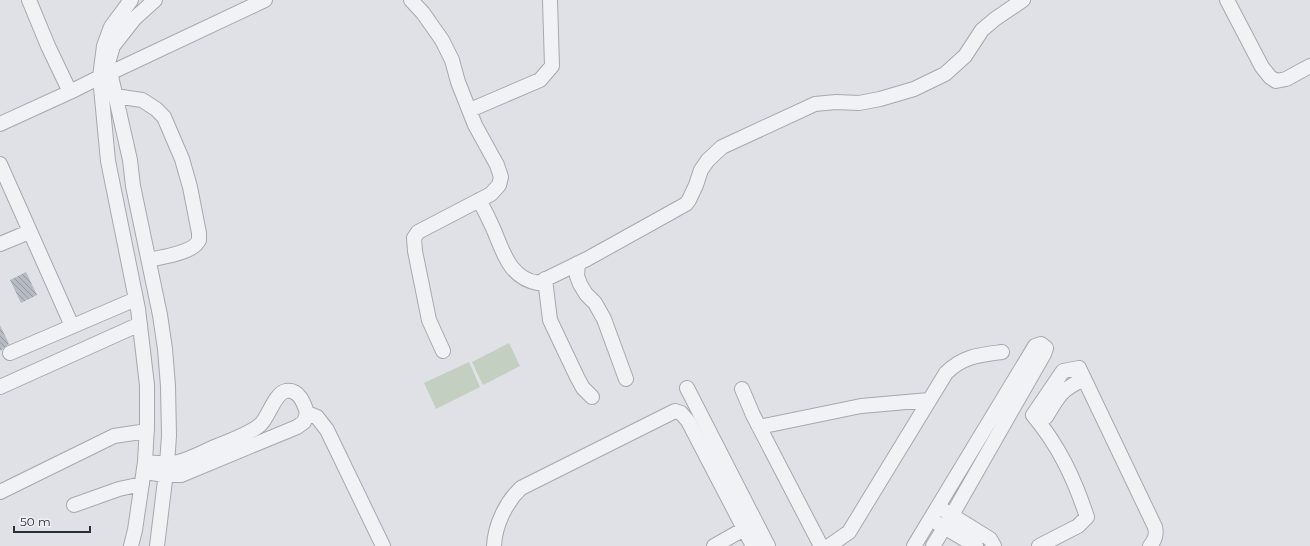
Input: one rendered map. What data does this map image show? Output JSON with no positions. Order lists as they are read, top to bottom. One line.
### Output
{"scale_bar":"50 m"}
